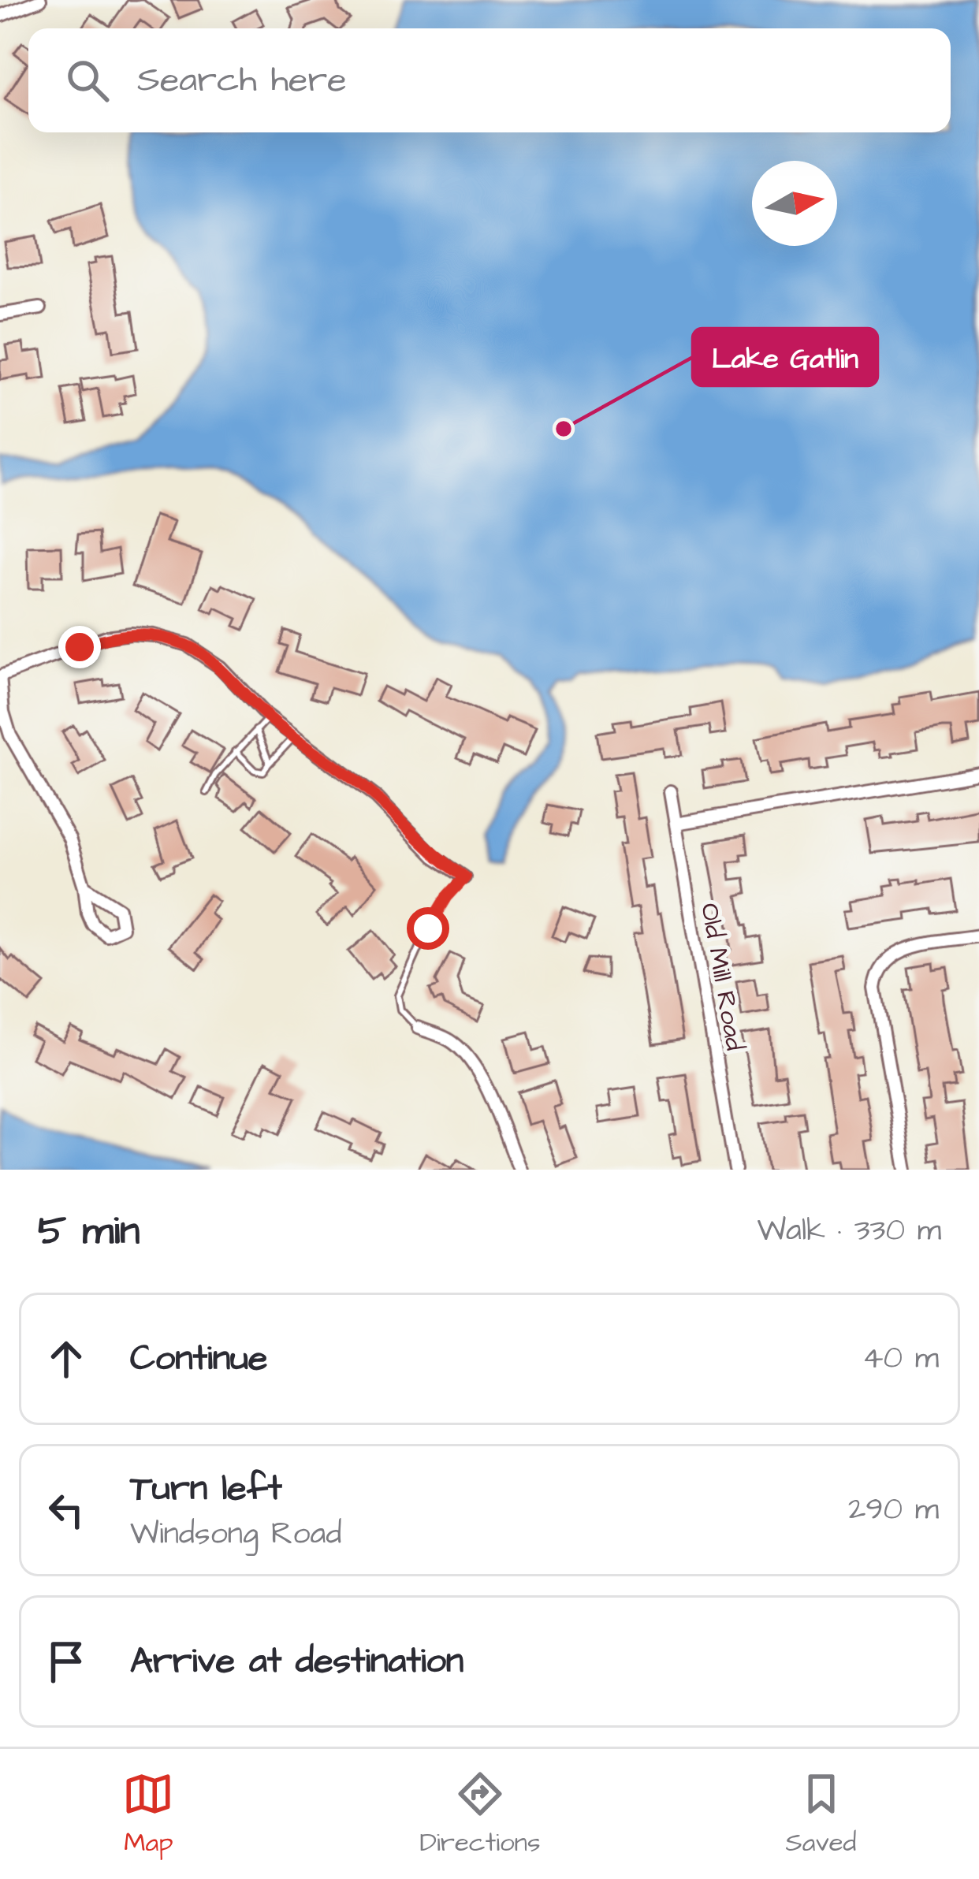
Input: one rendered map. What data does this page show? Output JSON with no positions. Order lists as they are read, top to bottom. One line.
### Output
{"streets":{"street":["Old Mill Road"]},"places":["Lake Gatlin"],"north":"right","page":{"search":"Search here","heading":["5 min","Walk · 330 m"],"list":[["Continue","40 m"],["Turn left","Windsong Road","290 m"],"Arrive at destination"],"nav":["Map","Directions","Saved"]}}
